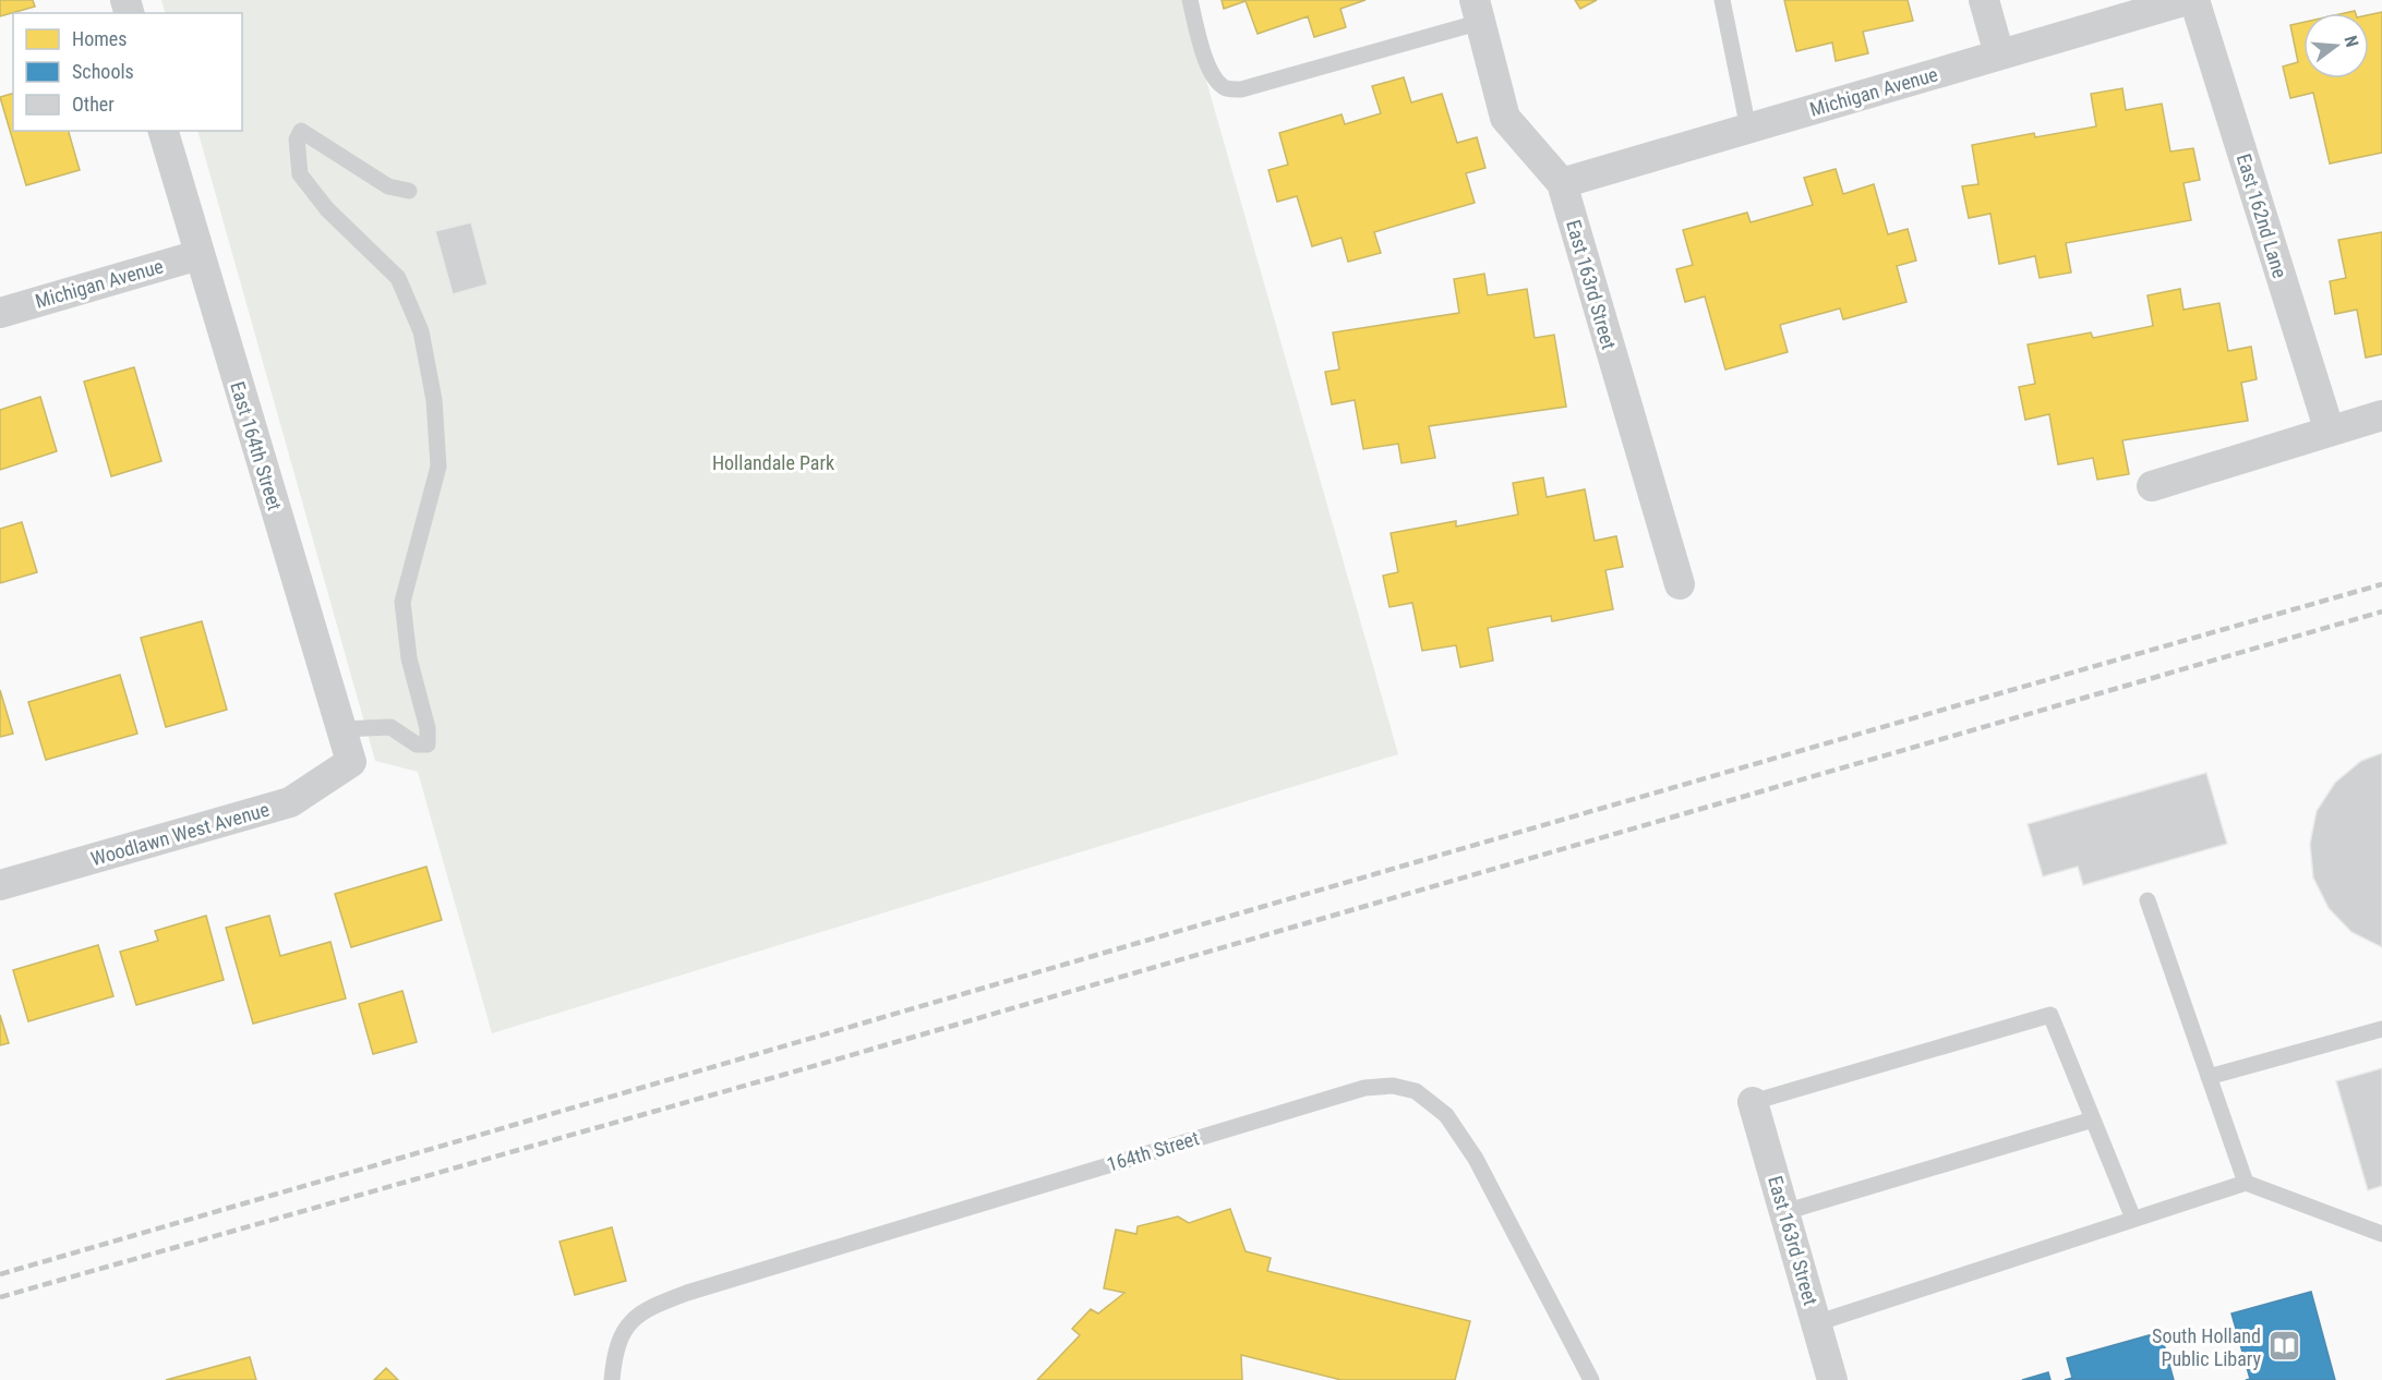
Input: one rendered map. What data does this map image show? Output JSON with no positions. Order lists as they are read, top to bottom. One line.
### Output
{"streets":{"street":["Michigan Avenue","East 162nd Lane","East 163rd Street","East 164th Street","Woodlawn West Avenue"],"lane":["164th Street"]},"crossings":[["Michigan Avenue","East 163rd Street"],["Michigan Avenue","East 164th Street"],["East 164th Street","Woodlawn West Avenue"]],"parks":["Hollandale Park"],"places":{"library":["South Holland Public Libary"]},"legend":["Homes","Schools","Other"],"north":"right"}
